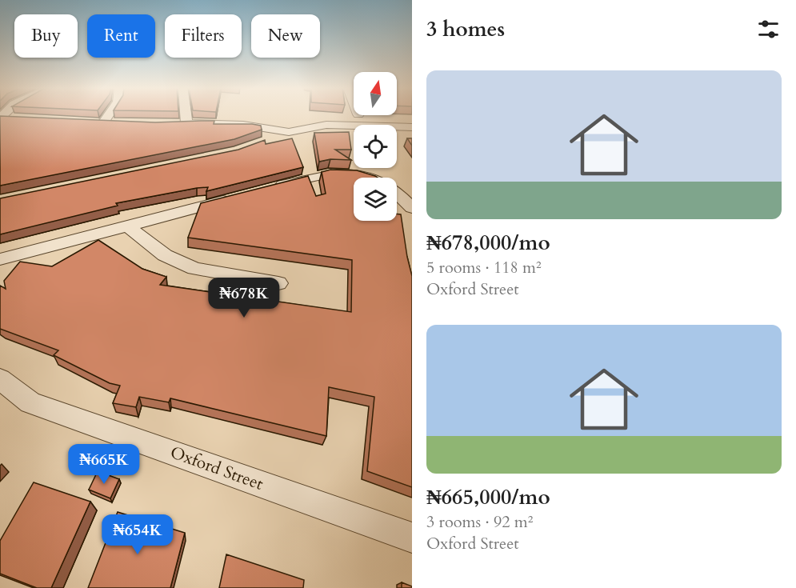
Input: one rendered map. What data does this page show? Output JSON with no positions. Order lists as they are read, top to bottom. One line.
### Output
{"streets":{"street":["Oxford Street"]},"north":"top","page":{"heading":"3 homes","chip":["Buy","Rent","Filters","New"],"list":[{"name":"₦678,000/mo","note":"5 rooms · 118 m² · Oxford Street"},{"name":"₦665,000/mo","note":"3 rooms · 92 m² · Oxford Street"}],"price":["₦678K","₦665K","₦654K"]}}
